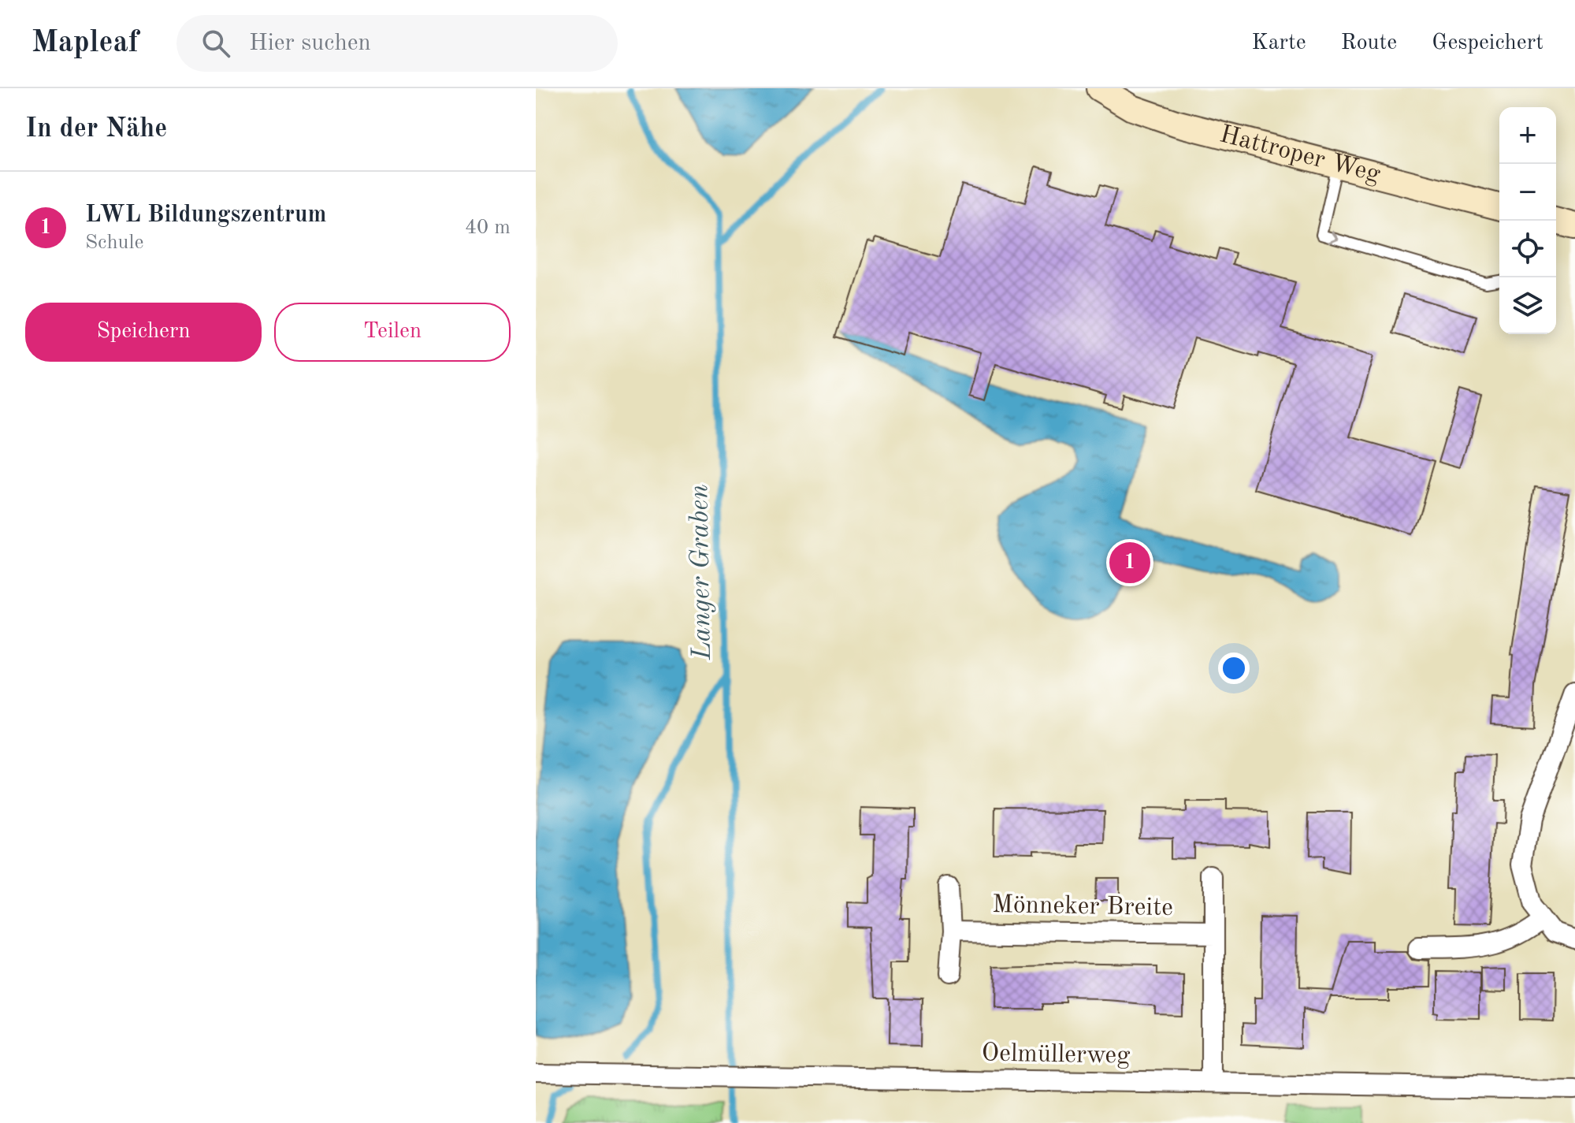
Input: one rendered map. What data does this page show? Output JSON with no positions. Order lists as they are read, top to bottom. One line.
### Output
{"streets":{"main road":["Hattroper Weg"],"street":["Mönneker Breite","Oelmüllerweg"]},"water":["Langer Graben"],"page":{"header":"Mapleaf","search":"Hier suchen","nav":["Karte","Route","Gespeichert"],"heading":"In der Nähe","map_buttons":["+","−"],"list":[{"mark":"1","name":"LWL Bildungszentrum","note":"Schule","value":"40 m"}],"buttons":["Speichern","Teilen"],"pins":"1"}}
